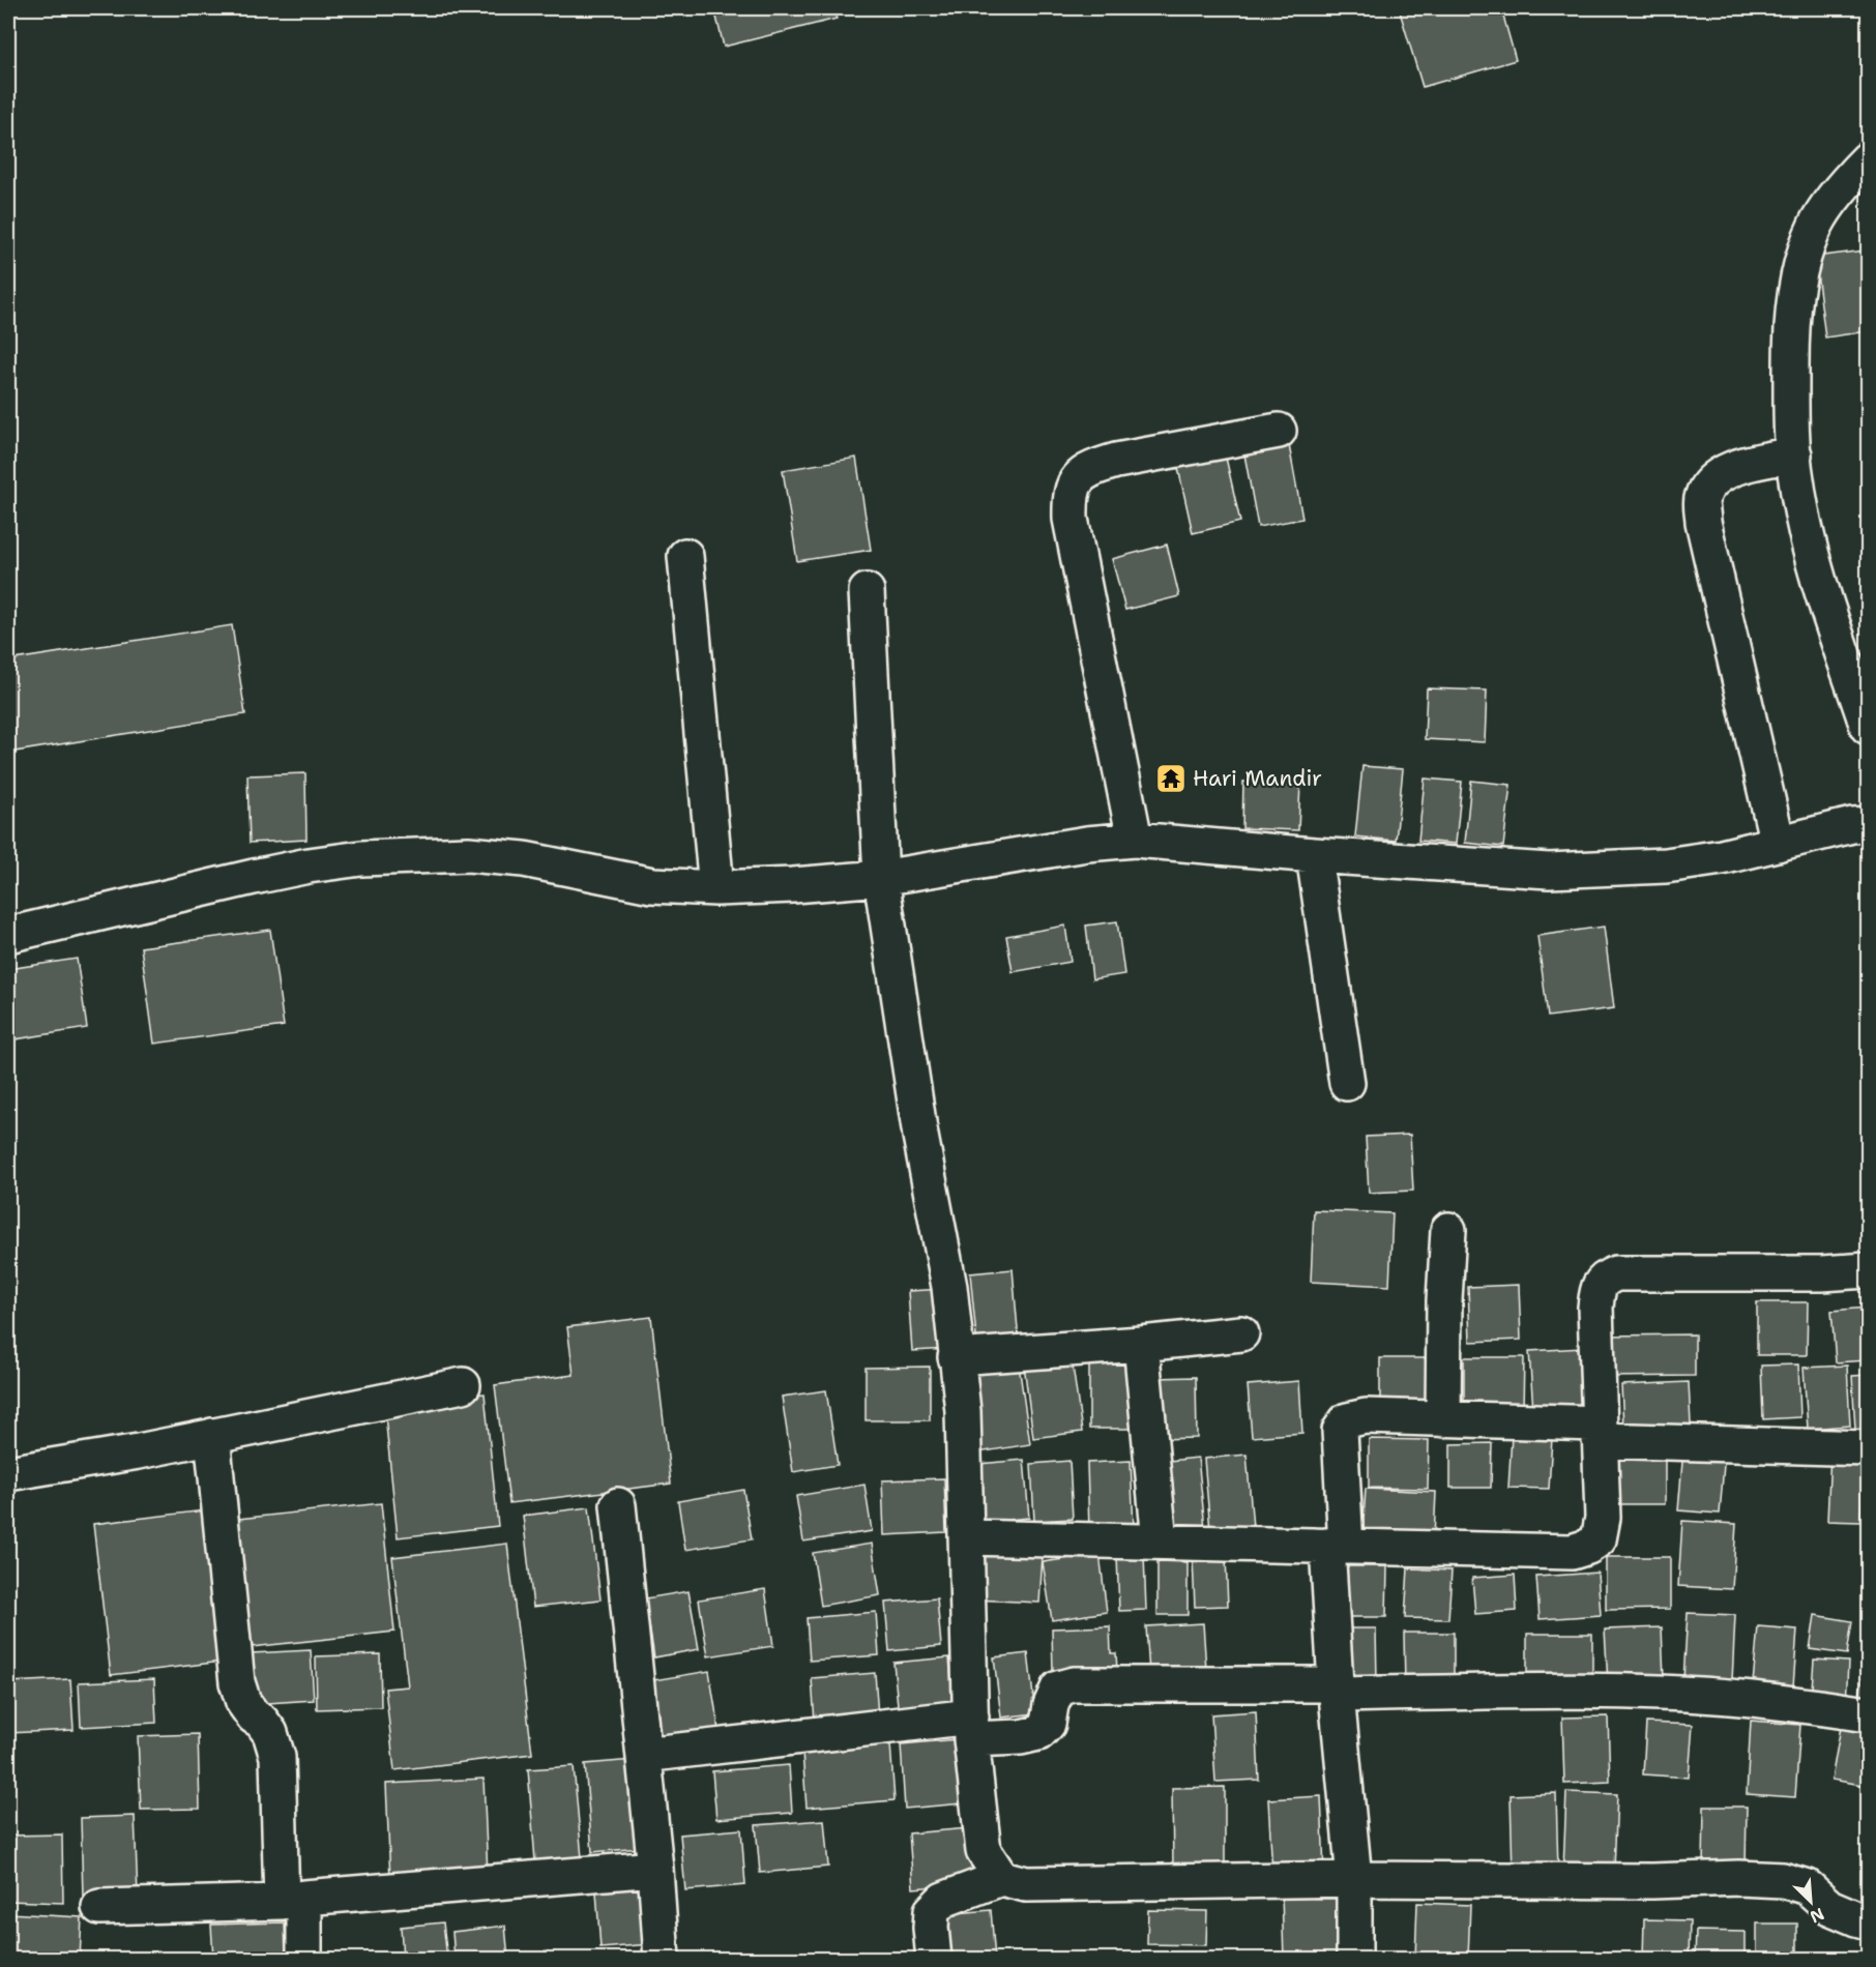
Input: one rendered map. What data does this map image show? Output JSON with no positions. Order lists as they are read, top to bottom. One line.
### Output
{"places":{"temple":["Hari Mandir"]},"north":"bottom right"}
